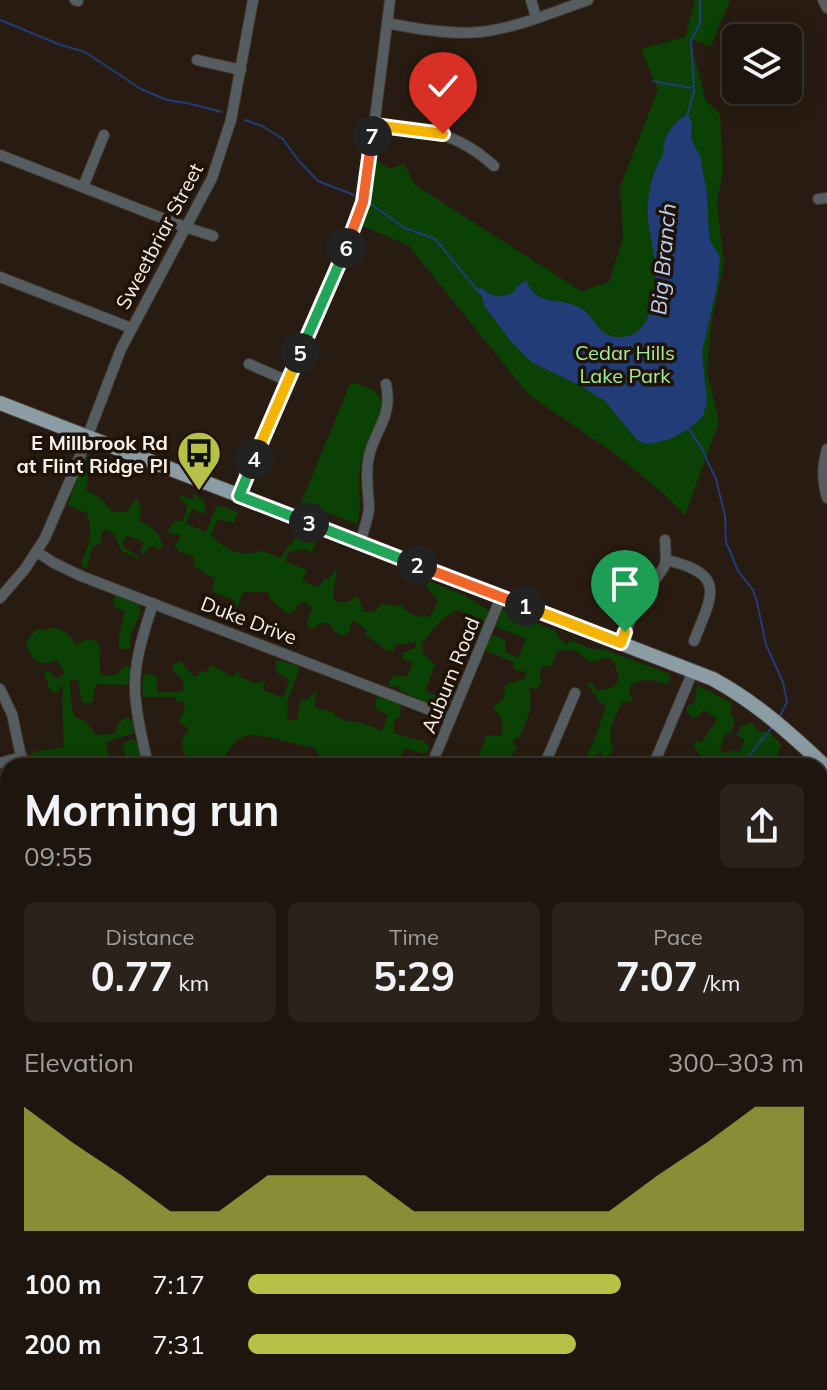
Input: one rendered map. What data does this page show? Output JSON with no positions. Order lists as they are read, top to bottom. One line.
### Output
{"streets":{"street":["Sweetbriar Street","Duke Drive","Auburn Road"]},"crossings":[["Sweetbriar Street","Duke Drive"],["Duke Drive","Auburn Road"]],"water":["Big Branch"],"parks":["Cedar Hills Lake Park"],"places":{"bus stop":["E Millbrook Rd at Flint Ridge Pl"]},"page":{"pins":["7","6","5","4","3","2","1"],"heading":["Morning run","09:55"],"stats":[["Distance","0.77 km"],["Time","5:29"],["Pace","7:07 /km"]],"chart":["Elevation","300–303 m"],"list":[{"name":"100 m","note":"7:17"},{"name":"200 m","note":"7:31"}]}}
